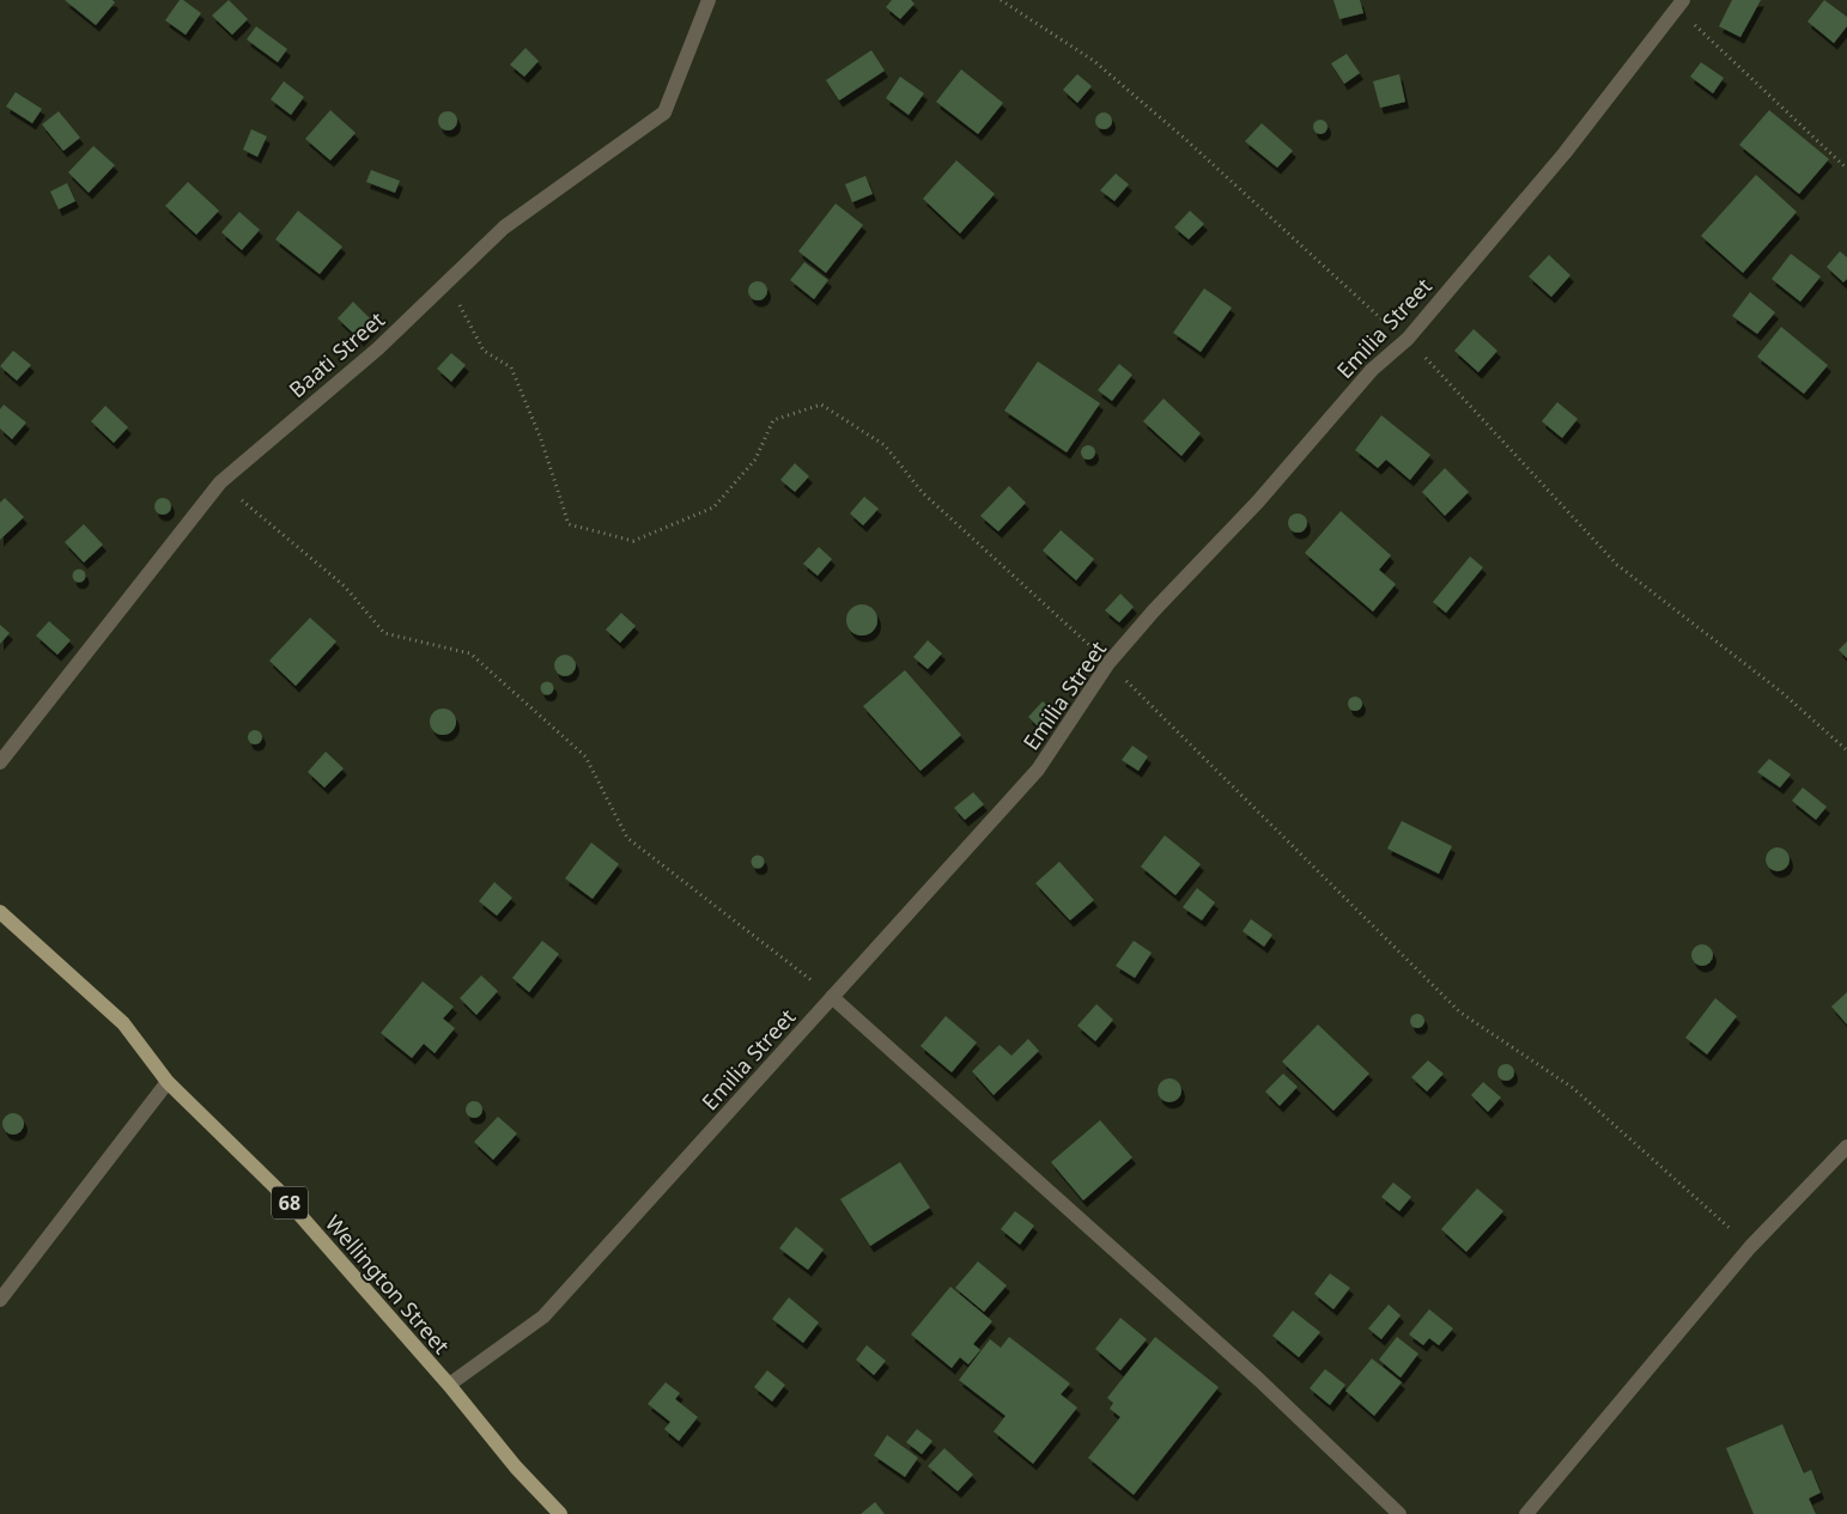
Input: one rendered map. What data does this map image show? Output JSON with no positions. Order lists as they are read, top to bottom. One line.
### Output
{"streets":{"main road":["68","Wellington Street"],"street":["Emilia Street","Baati Street"]},"crossings":[["Emilia Street","Wellington Street"]]}
